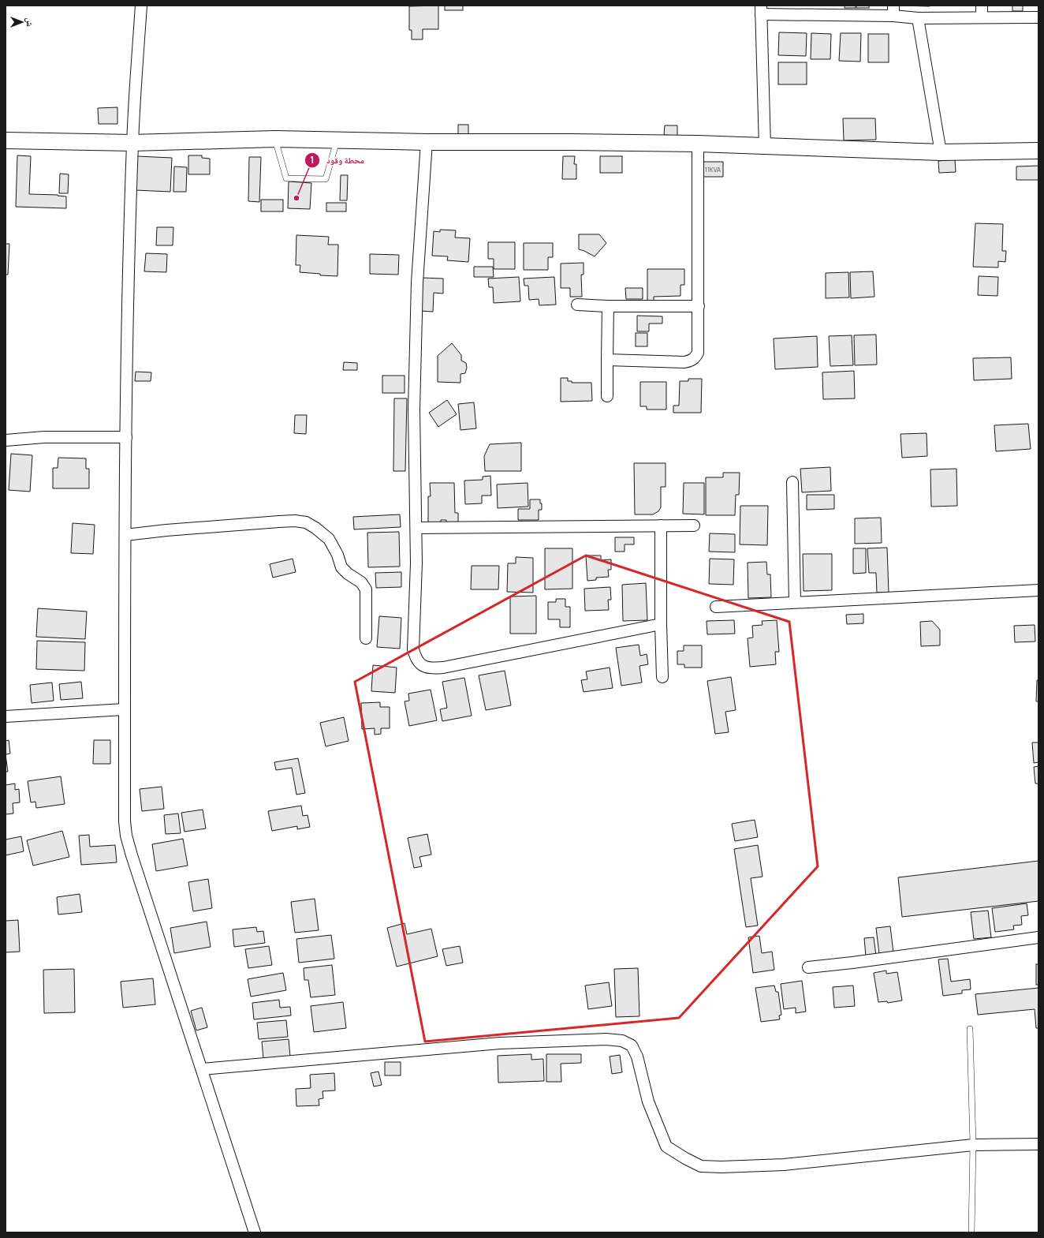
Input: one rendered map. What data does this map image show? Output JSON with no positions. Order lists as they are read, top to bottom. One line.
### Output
{"places":["محطة وقود"],"house_numbers":["11KVA"],"north":"right"}
